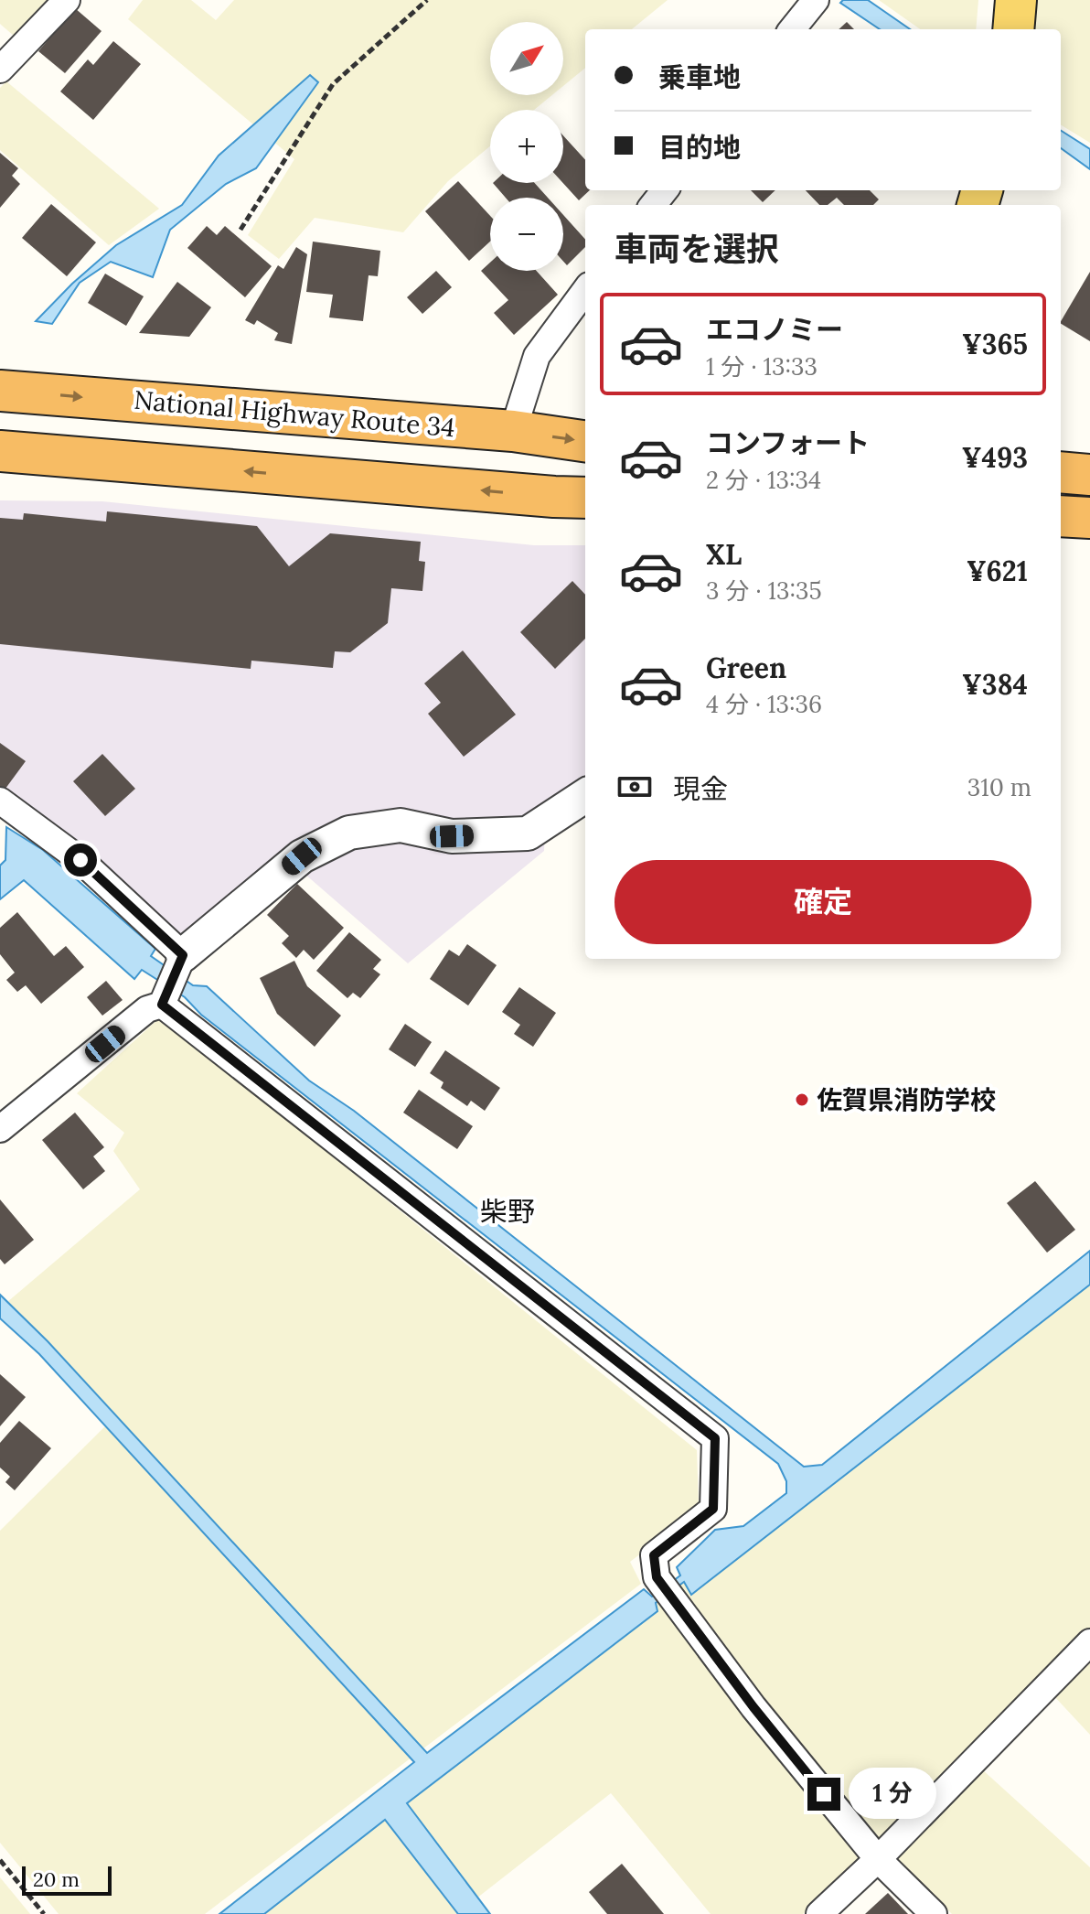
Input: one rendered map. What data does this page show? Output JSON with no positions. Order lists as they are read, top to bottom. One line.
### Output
{"streets":{"highway":["National Highway Route 34"]},"districts":["柴野"],"places":["佐賀県消防学校"],"scale_bar":"20 m","north":"top right","page":{"map_buttons":["+","−"],"banner":["乗車地","目的地"],"heading":"車両を選択","list":[{"name":"エコノミー","note":"1 分 · 13:33","value":"¥365"},{"name":"コンフォート","note":"2 分 · 13:34","value":"¥493"},{"name":"XL","note":"3 分 · 13:35","value":"¥621"},{"name":"Green","note":"4 分 · 13:36","value":"¥384"}],"pay":["現金","310 m"],"buttons":"確定","bubble":"1 分","scale":"20 m"}}
